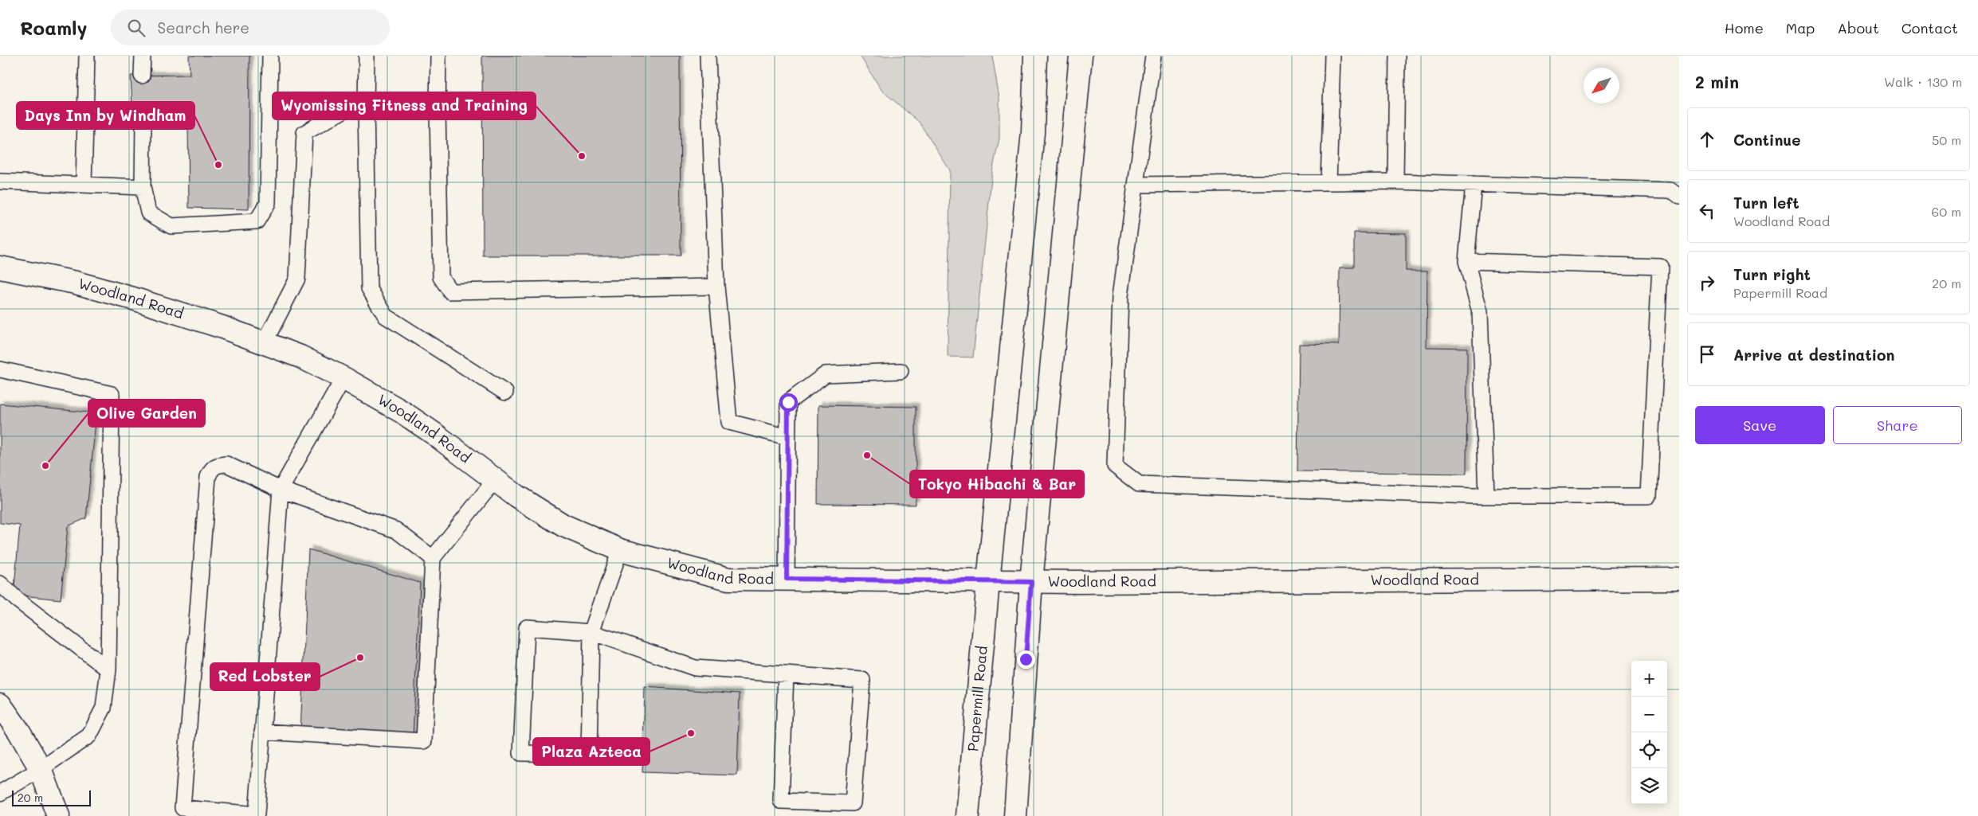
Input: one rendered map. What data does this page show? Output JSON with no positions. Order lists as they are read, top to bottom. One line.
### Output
{"streets":{"main road":["Woodland Road","Papermill Road"]},"crossings":[["Woodland Road","Papermill Road"]],"places":["Wyomissing Fitness and Training","Days Inn by Windham","Tokyo Hibachi & Bar","Olive Garden","Red Lobster","Plaza Azteca"],"scale_bar":"20 m","north":"bottom left","page":{"header":"Roamly","search":"Search here","nav":["Home","Map","About","Contact"],"heading":["2 min","Walk · 130 m"],"list":[["Continue","50 m"],["Turn left","Woodland Road","60 m"],["Turn right","Papermill Road","20 m"],"Arrive at destination"],"buttons":["Save","Share"],"map_buttons":["+","−"],"scale":"20 m"}}
